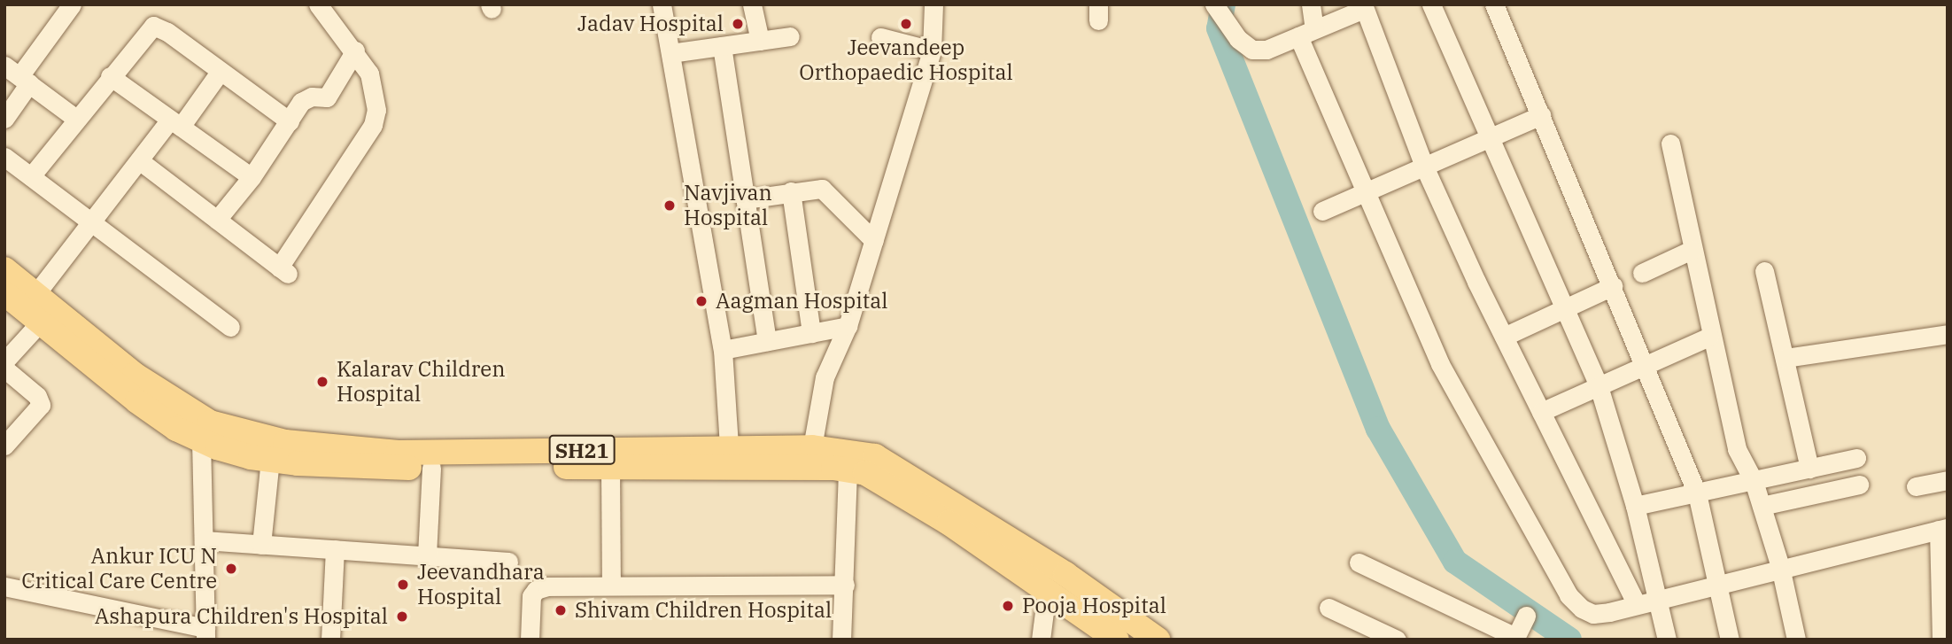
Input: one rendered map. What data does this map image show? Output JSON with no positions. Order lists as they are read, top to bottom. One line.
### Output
{"streets":{"main road":["SH21"]},"places":["Jadav Hospital","Jeevandeep Orthopaedic Hospital","Navjivan Hospital","Aagman Hospital","Kalarav Children Hospital","Ankur ICU N Critical Care Centre","Jeevandhara Hospital","Pooja Hospital","Shivam Children Hospital","Ashapura Children's Hospital"]}
